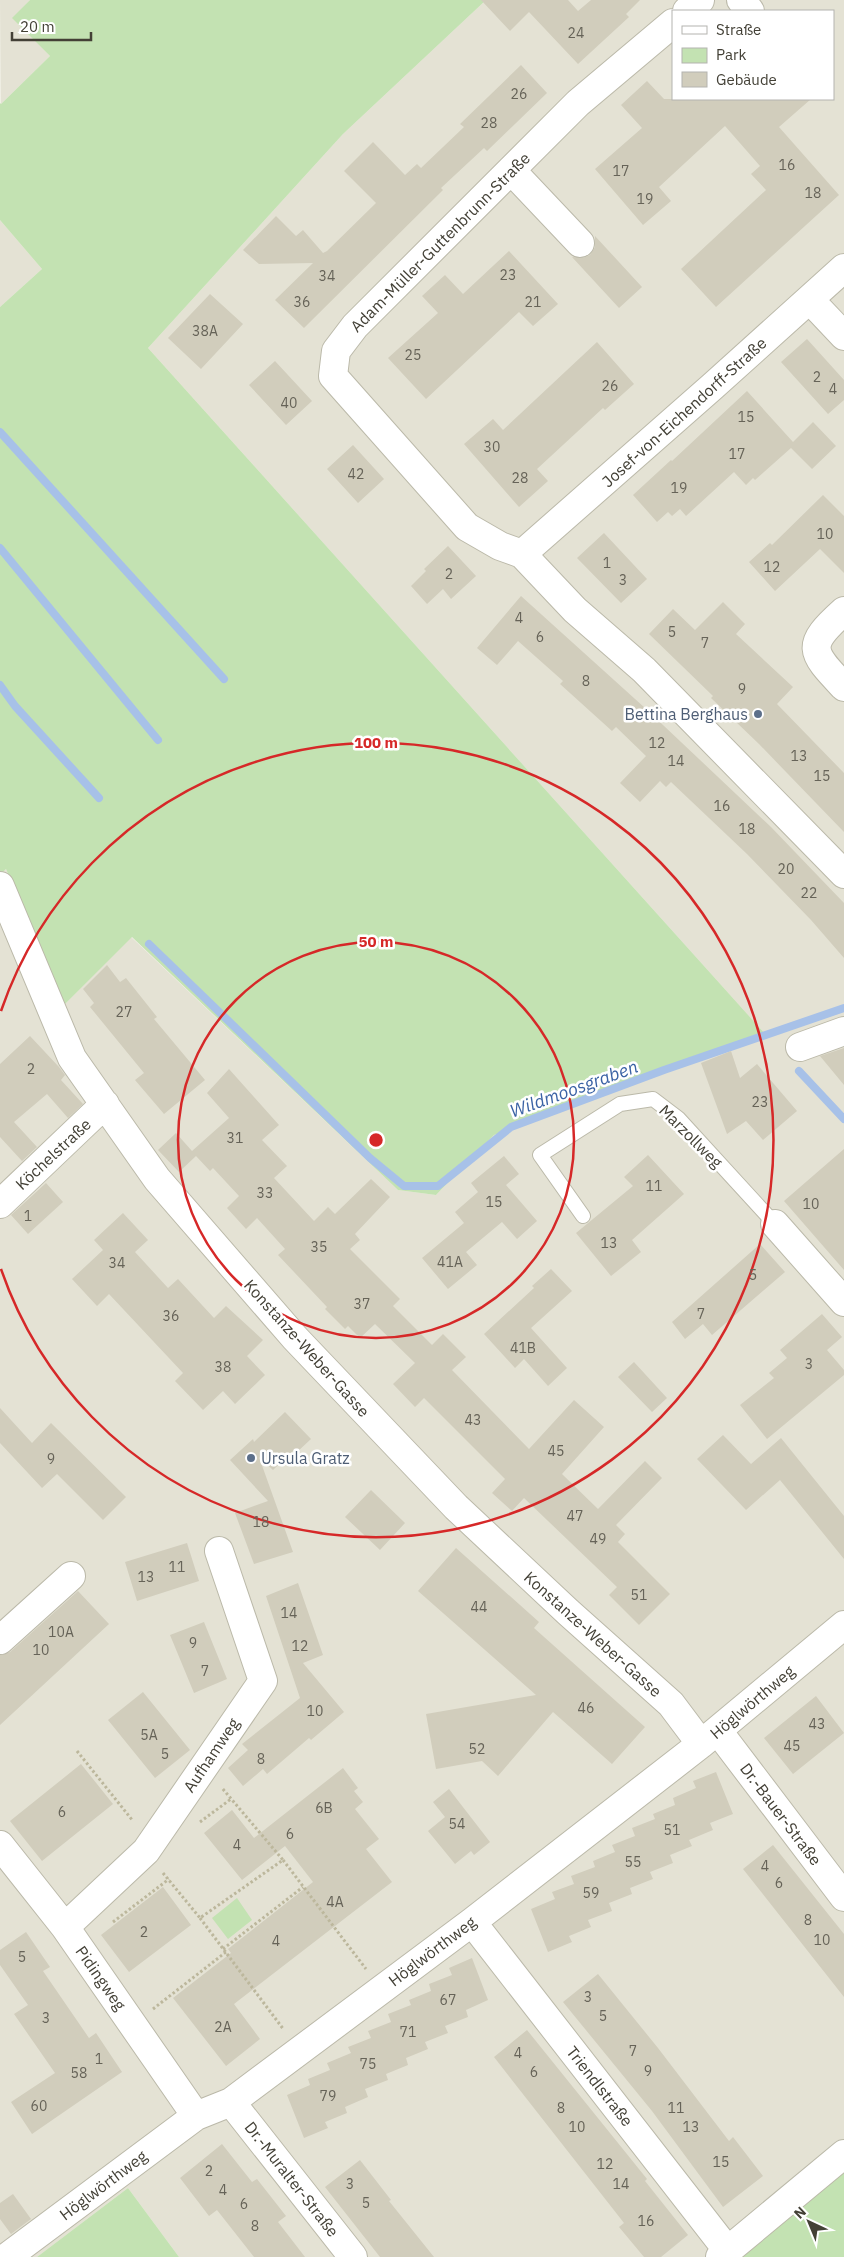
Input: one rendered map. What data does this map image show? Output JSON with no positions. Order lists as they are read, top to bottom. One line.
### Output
{"streets":{"street":["Adam-Müller-Guttenbrunn-Straße","Josef-von-Eichendorff-Straße","Marzollweg","Köchelstraße","Konstanze-Weber-Gasse","Höglwörthweg","Aufhamweg","Dr.-Bauer-Straße","Pidingweg","Triendlstraße","Dr.-Muralter-Straße"]},"crossings":[["Adam-Müller-Guttenbrunn-Straße","Josef-von-Eichendorff-Straße"],["Köchelstraße","Konstanze-Weber-Gasse"],["Konstanze-Weber-Gasse","Höglwörthweg"],["Konstanze-Weber-Gasse","Dr.-Bauer-Straße"],["Höglwörthweg","Dr.-Bauer-Straße"],["Höglwörthweg","Pidingweg"],["Höglwörthweg","Triendlstraße"],["Höglwörthweg","Dr.-Muralter-Straße"],["Aufhamweg","Pidingweg"]],"water":["Wildmoosgraben"],"places":["Bettina Berghaus","Ursula Gratz"],"house_numbers":["24","26","28","16","17","18","19","23","34","36","21","38A","25","2","26","4","40","15","30","17","42","28","19","10","1","12","2","3","4","5","6","7","8","9","12","13","14","15","16","18","20","22","27","2","23","31","11","33","15","10","1","13","35","41A","34","5","37","7","36","41B","3","38","43","45","9","47","18","49","11","13","51","44","14","10A","9","12","10","7","46","10","43","5A","45","52","5","8","6B","6","54","51","6","4","55","4","6","59","4A","8","2","10","4","5","3","67","5","3","2A","71","7","4","1","75","9","6","58","79","60","8","11","10","13","15","12","2","3","14","4","5","6","16","8"],"legend":["Straße","Park","Gebäude"],"scale_bar":"20 m","north":"top left","rings":["100 m","50 m"]}
